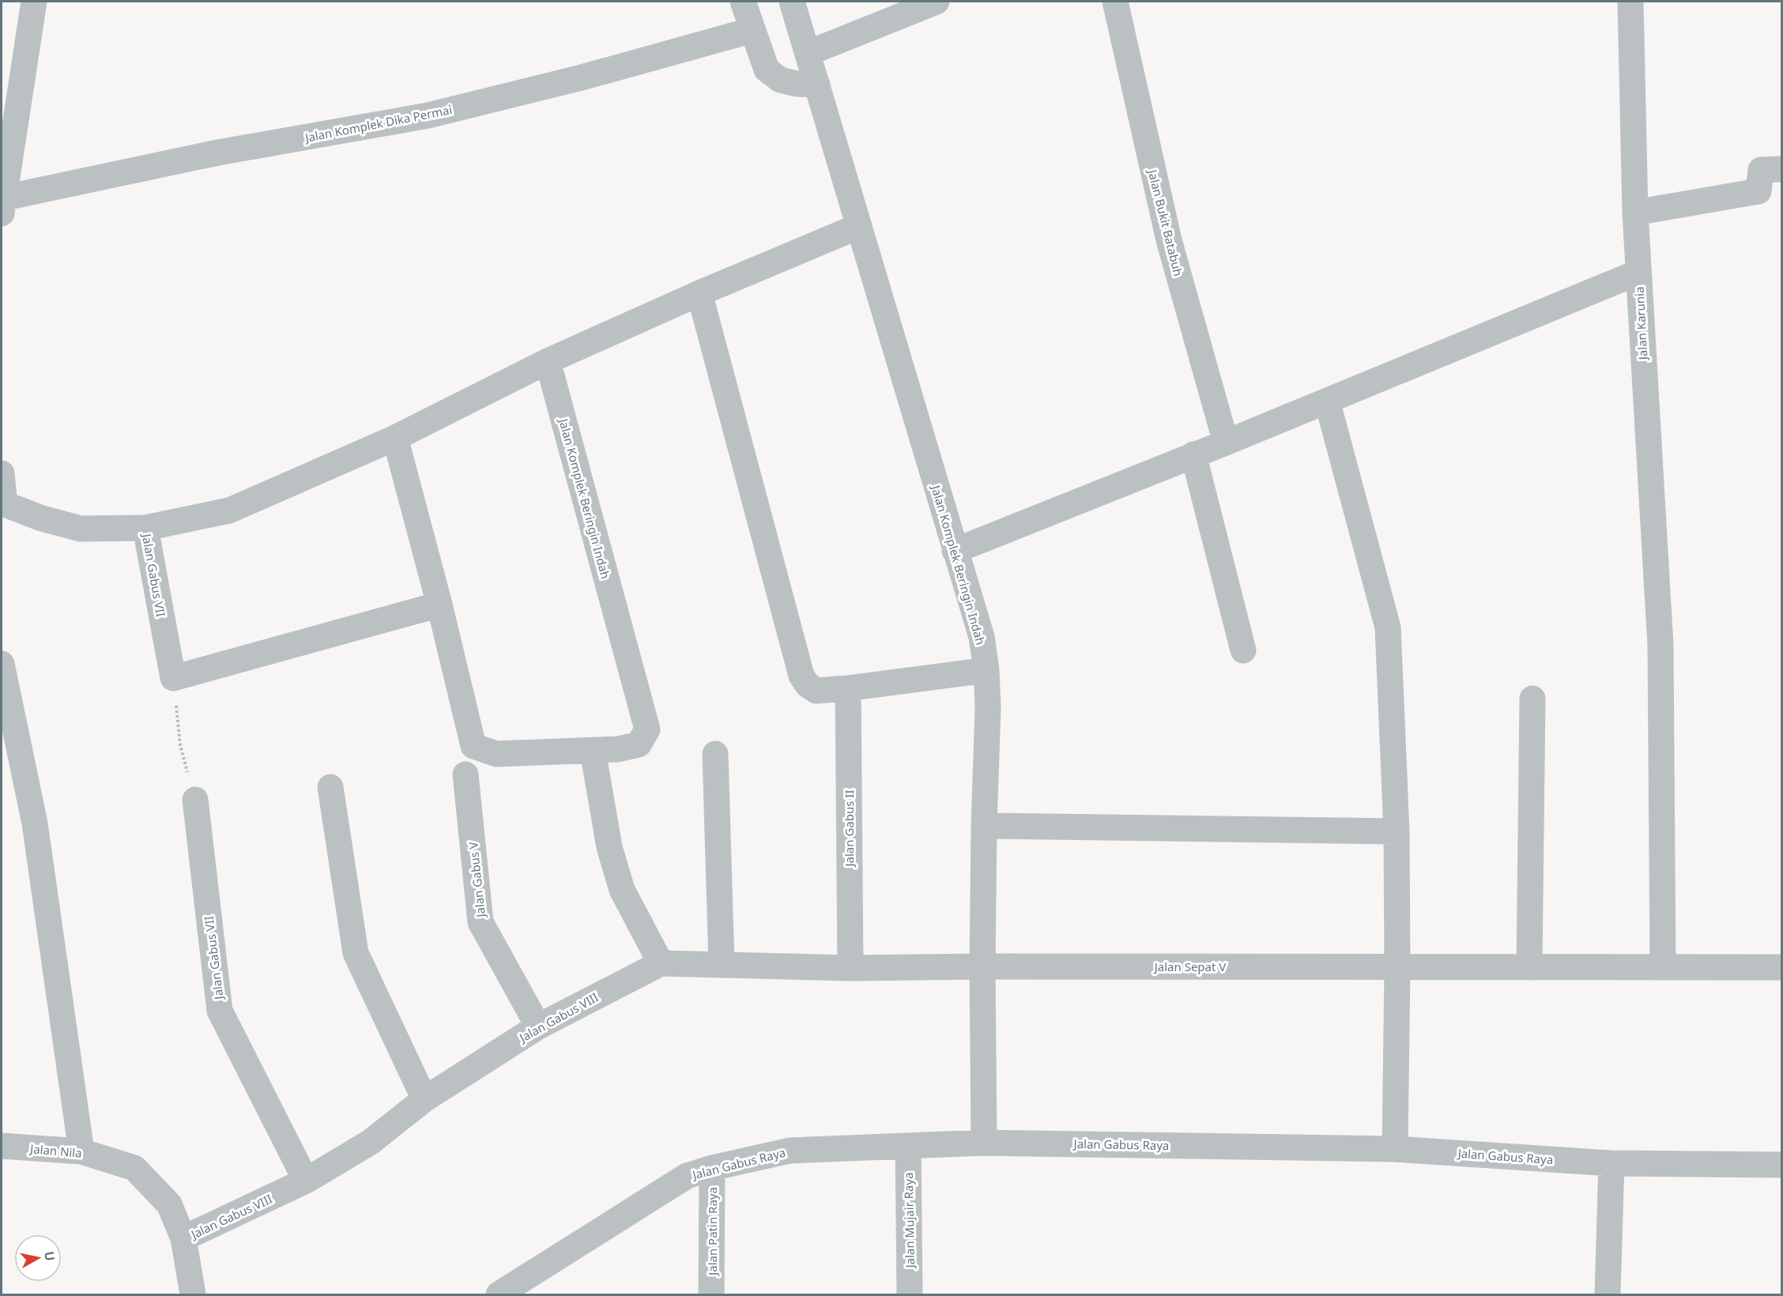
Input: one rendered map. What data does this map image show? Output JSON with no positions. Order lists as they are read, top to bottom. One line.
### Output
{"streets":{"street":["Jalan Komplek Dika Permai","Jalan Bukit Batabuh","Jalan Karunia","Jalan Komplek Beringin Indah","Jalan Gabus VII","Jalan Gabus II","Jalan Gabus V","Jalan Sepat V","Jalan Gabus VIII","Jalan Gabus Raya","Jalan Nila","Jalan Mujair Raya","Jalan Patin Raya"]},"crossings":[["Jalan Karunia","Jalan Sepat V"],["Jalan Komplek Beringin Indah","Jalan Sepat V"],["Jalan Komplek Beringin Indah","Jalan Gabus VIII"],["Jalan Komplek Beringin Indah","Jalan Gabus Raya"],["Jalan Gabus VII","Jalan Gabus VIII"],["Jalan Gabus II","Jalan Gabus VIII"],["Jalan Gabus V","Jalan Gabus VIII"],["Jalan Sepat V","Jalan Gabus VIII"],["Jalan Gabus VIII","Jalan Nila"],["Jalan Gabus Raya","Jalan Mujair Raya"],["Jalan Gabus Raya","Jalan Patin Raya"]],"north":"right"}
